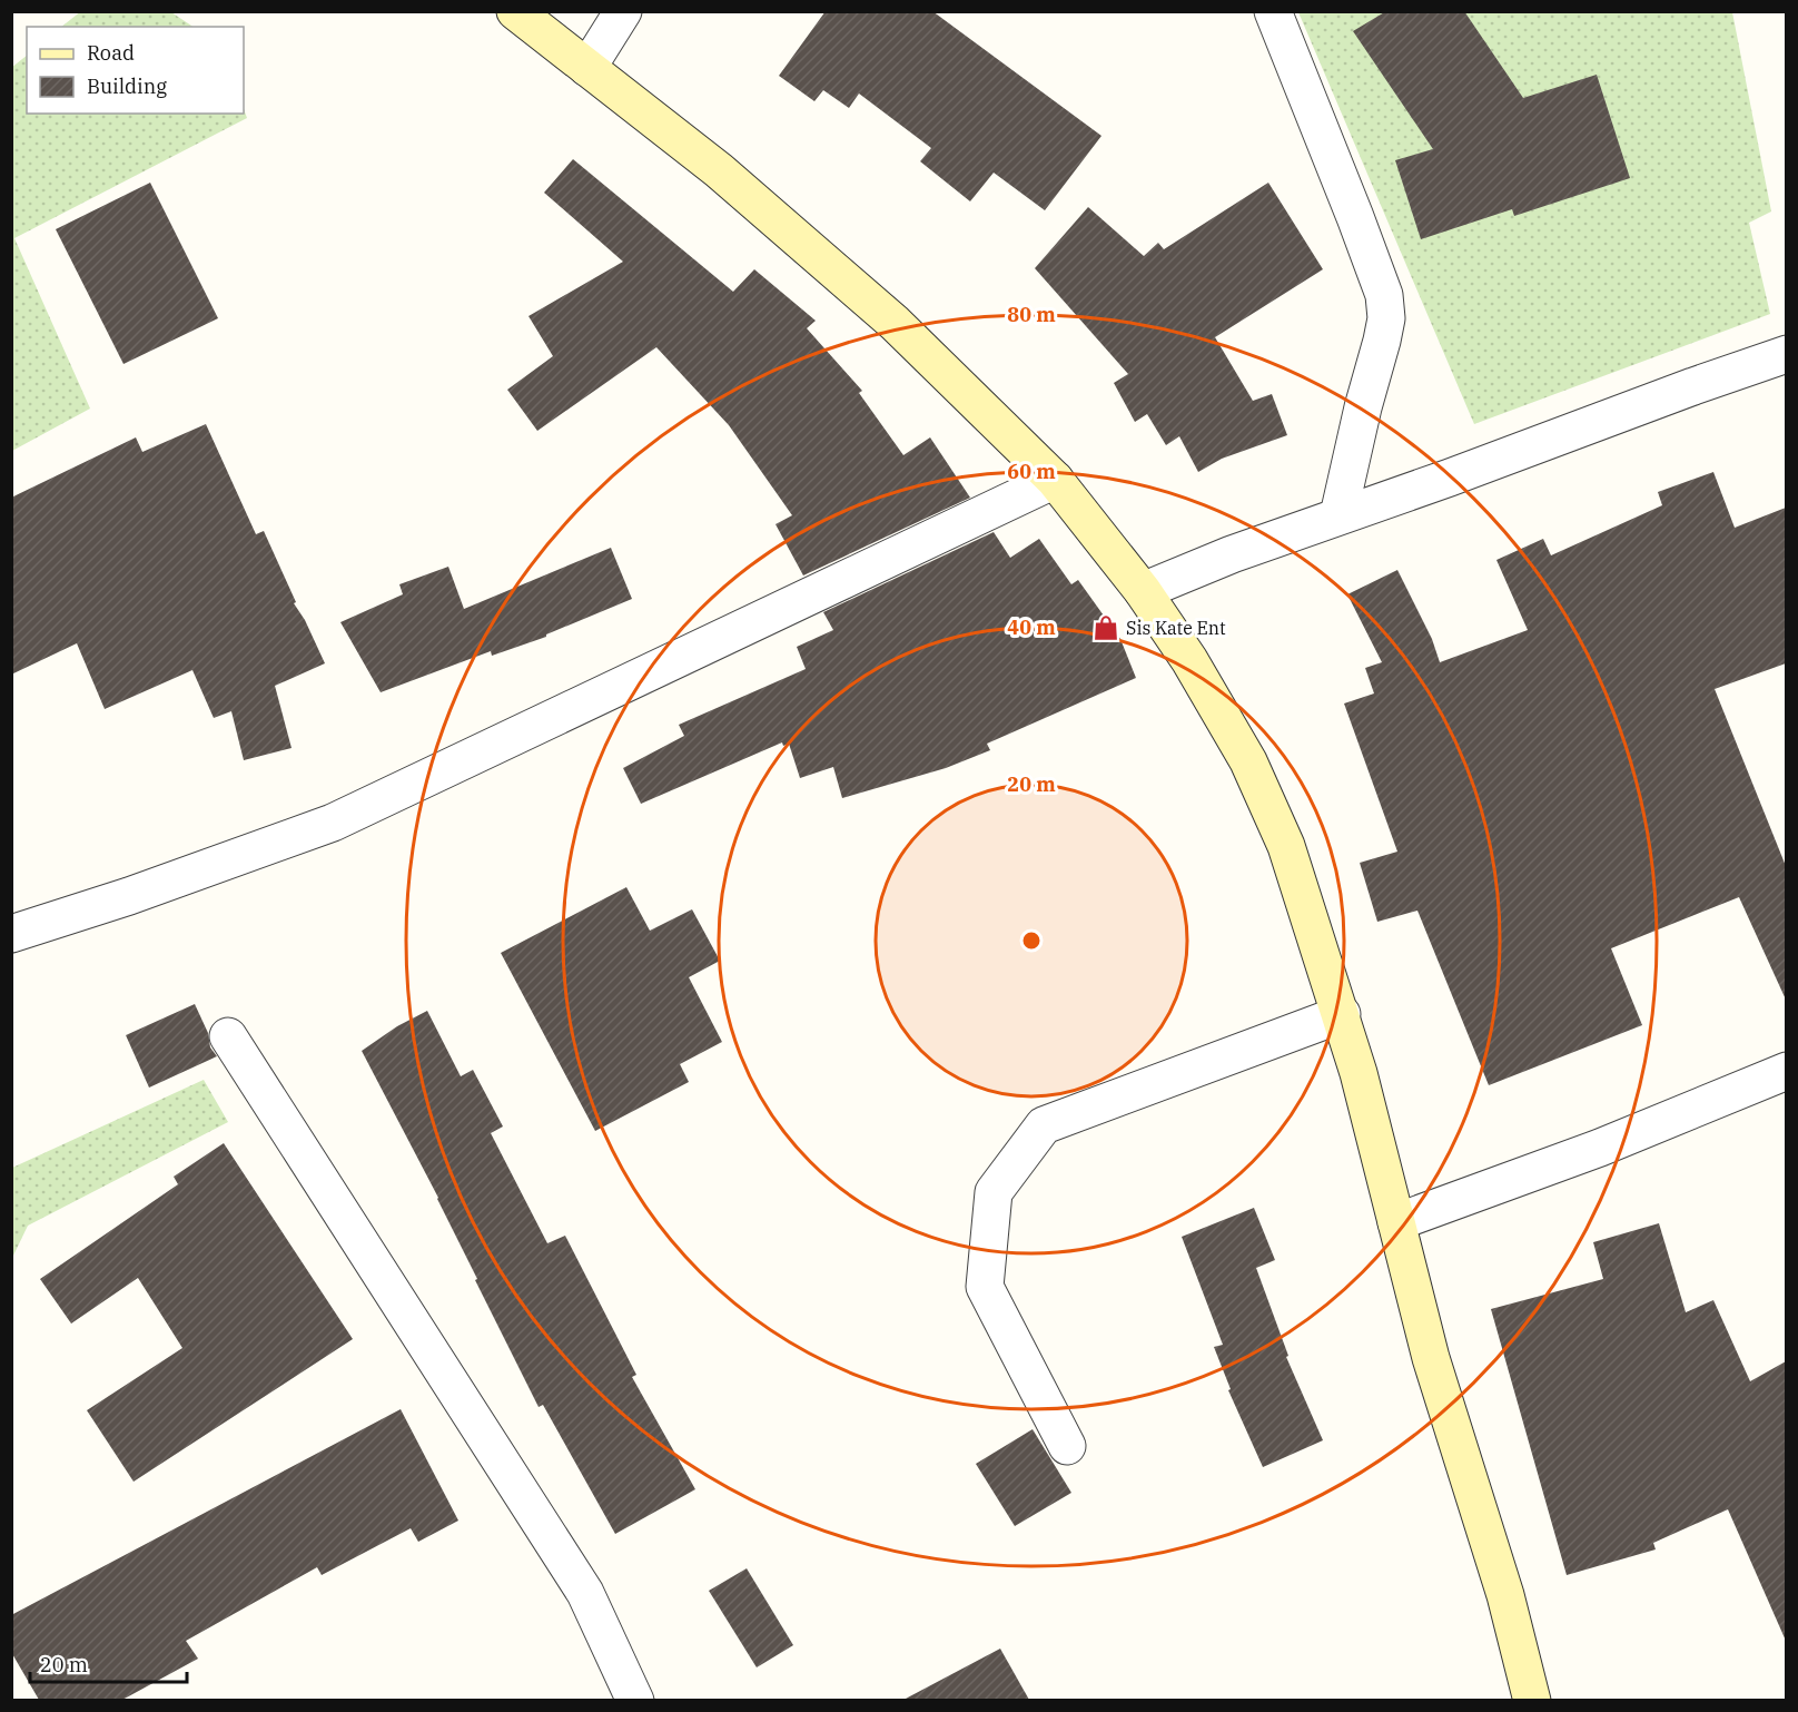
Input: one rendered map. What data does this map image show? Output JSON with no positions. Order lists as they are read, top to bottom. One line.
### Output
{"places":{"shop":["Sis Kate Ent"]},"legend":["Road","Building"],"scale_bar":"20 m","rings":["80 m","60 m","40 m","20 m"]}
